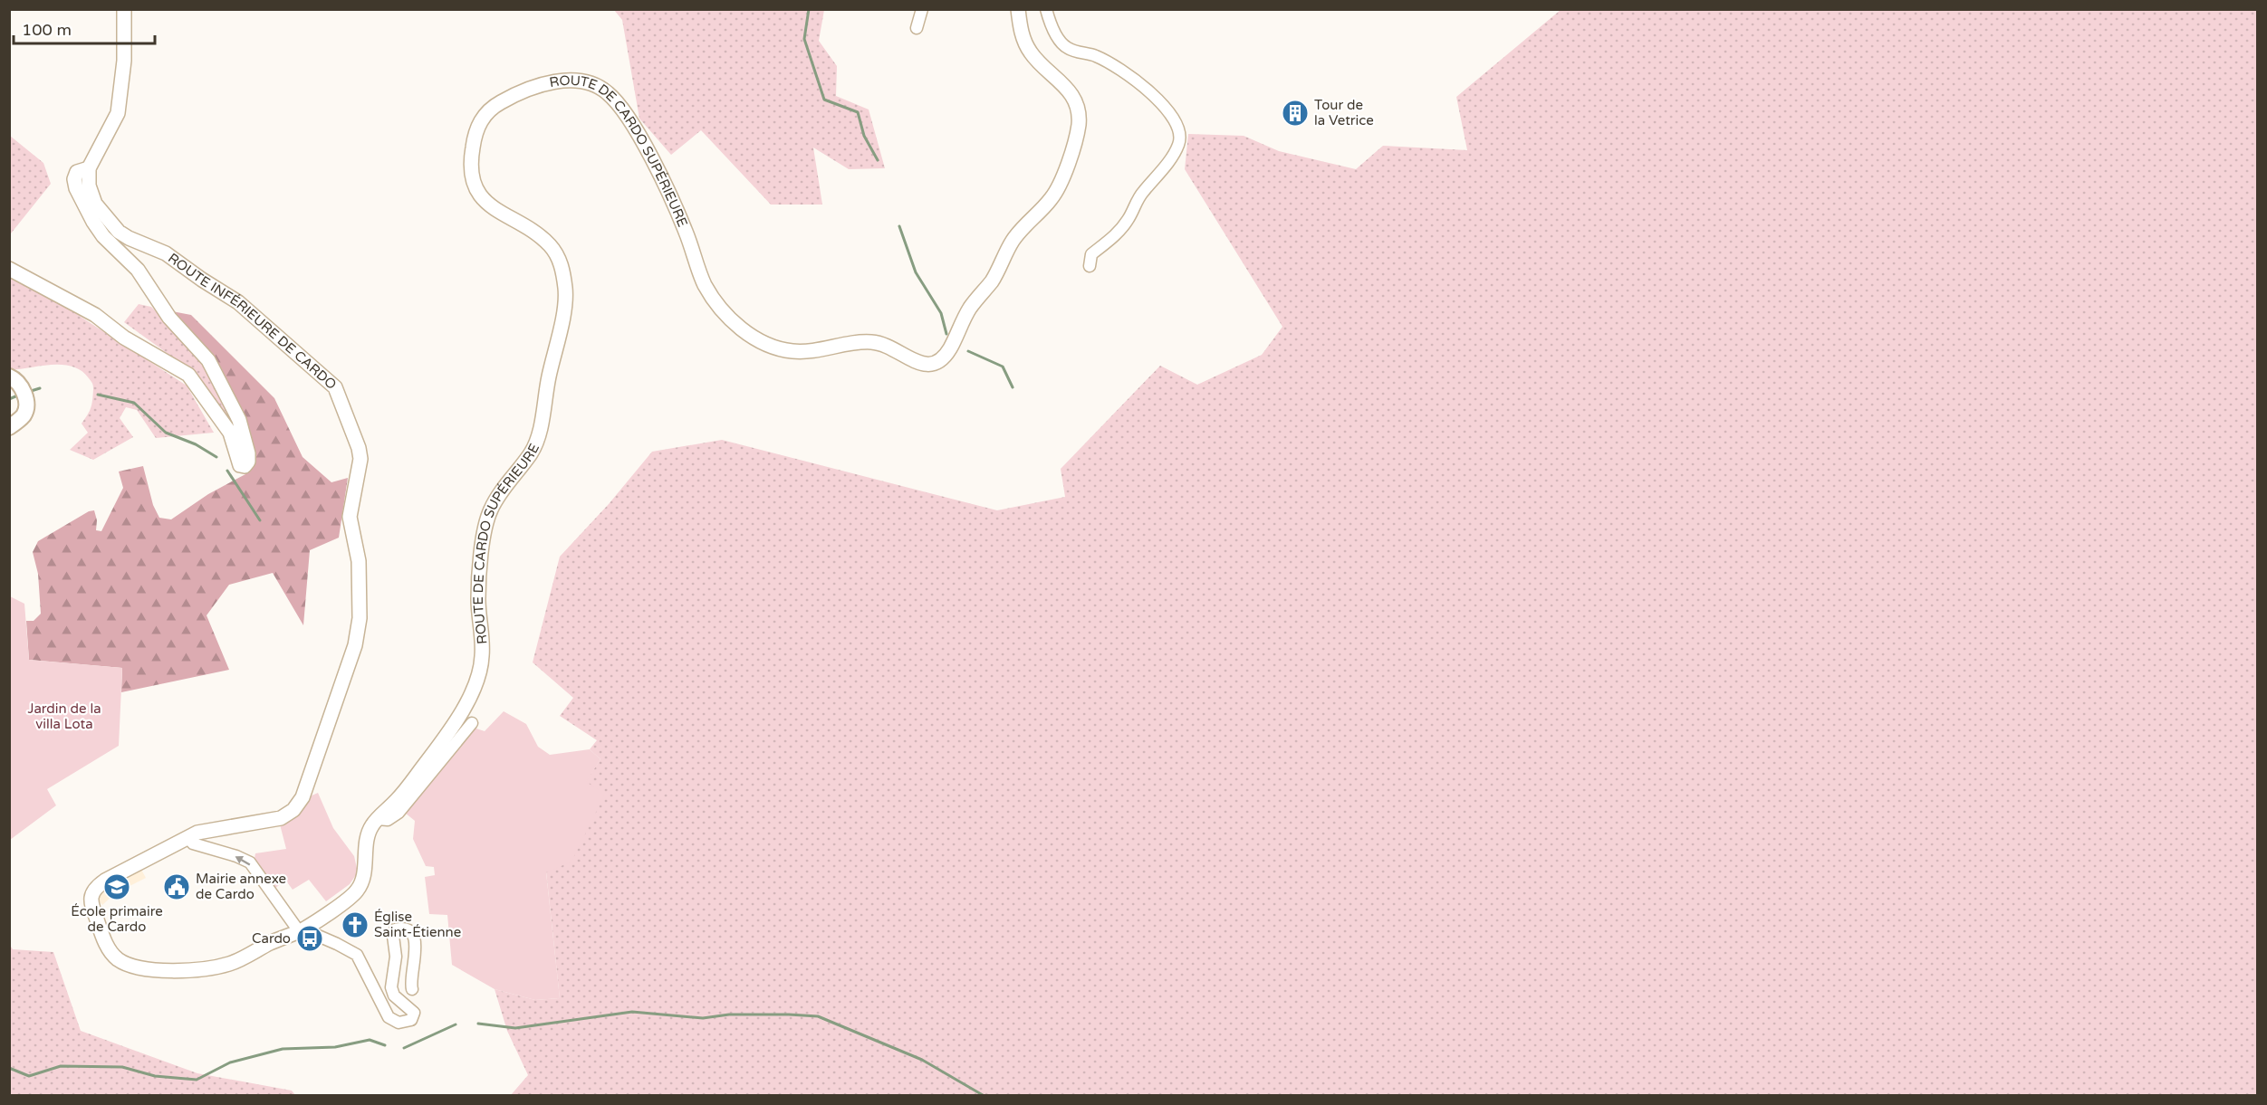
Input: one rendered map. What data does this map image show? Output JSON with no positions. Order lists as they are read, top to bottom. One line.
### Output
{"streets":{"street":["ROUTE DE CARDO SUPÉRIEURE","ROUTE INFÉRIEURE DE CARDO"]},"parks":["Jardin de la villa Lota"],"places":{"building":["Tour de la Vetrice"],"school or university":["École primaire de Cardo"],"public building":["Mairie annexe de Cardo"],"church":["Église Saint-Étienne"],"bus stop":["Cardo"]},"scale_bar":"100 m"}
